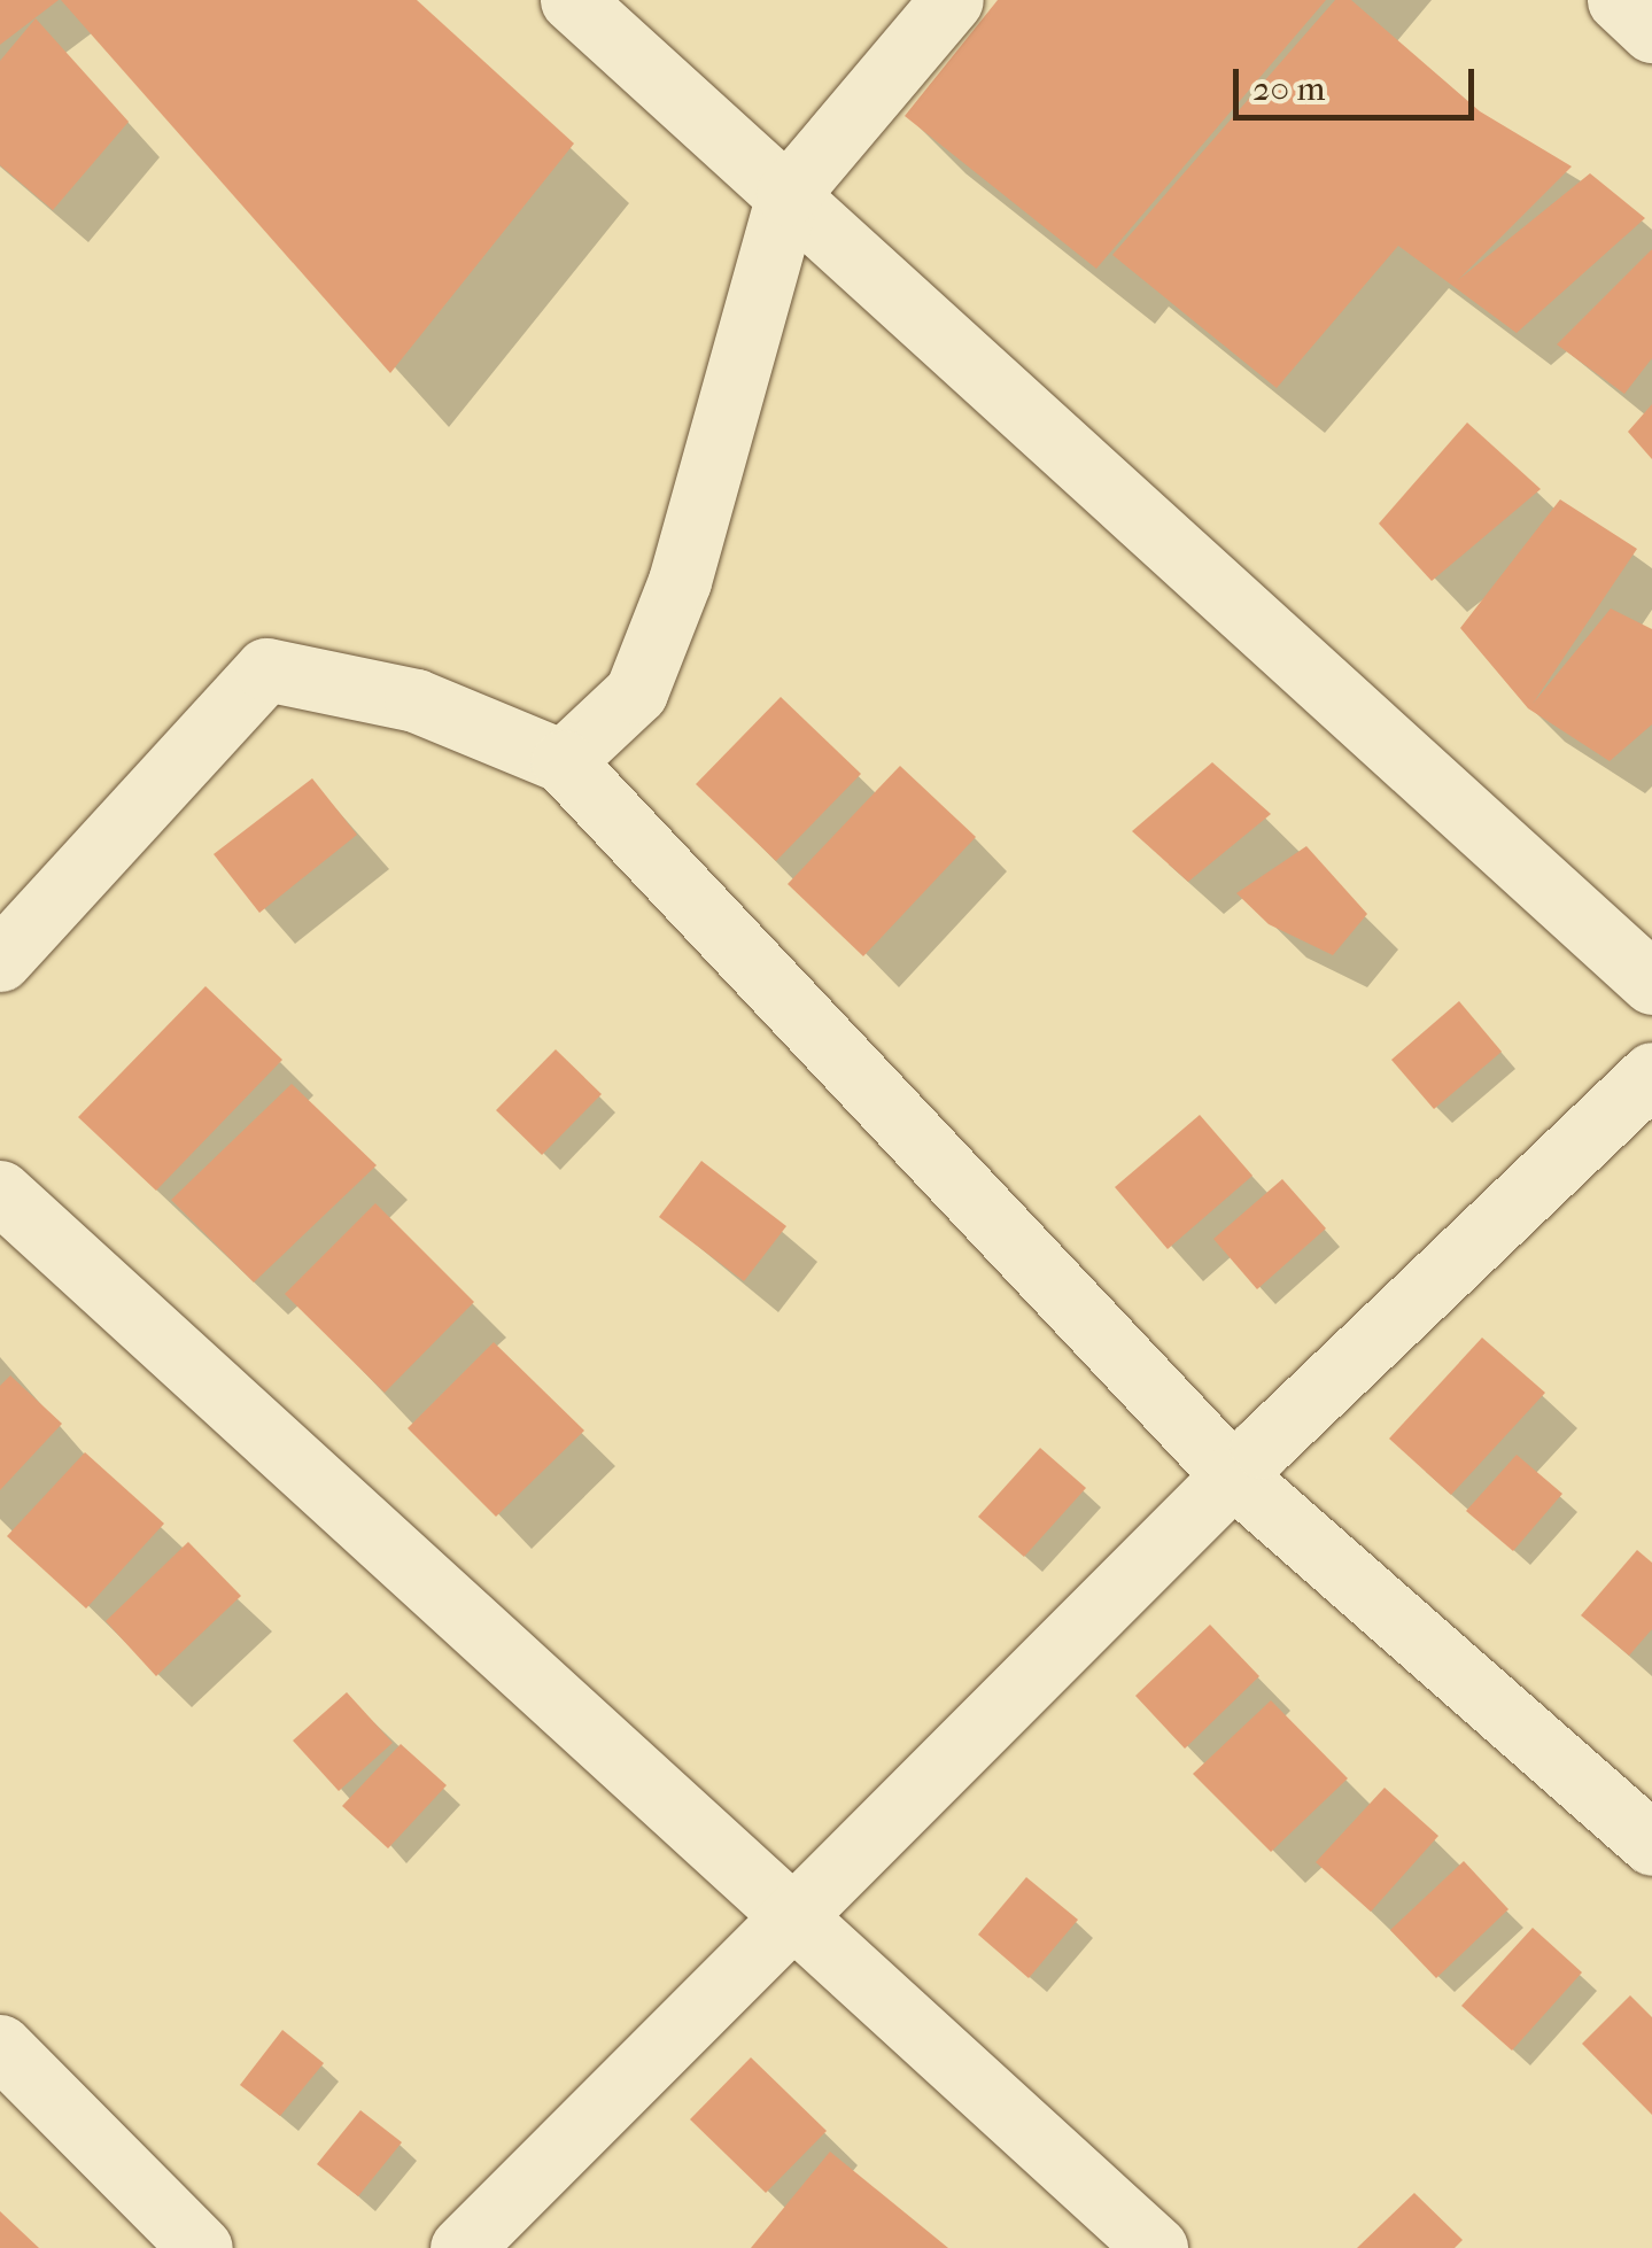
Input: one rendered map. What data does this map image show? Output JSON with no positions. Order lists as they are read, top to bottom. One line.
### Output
{"scale_bar":"20 m"}
